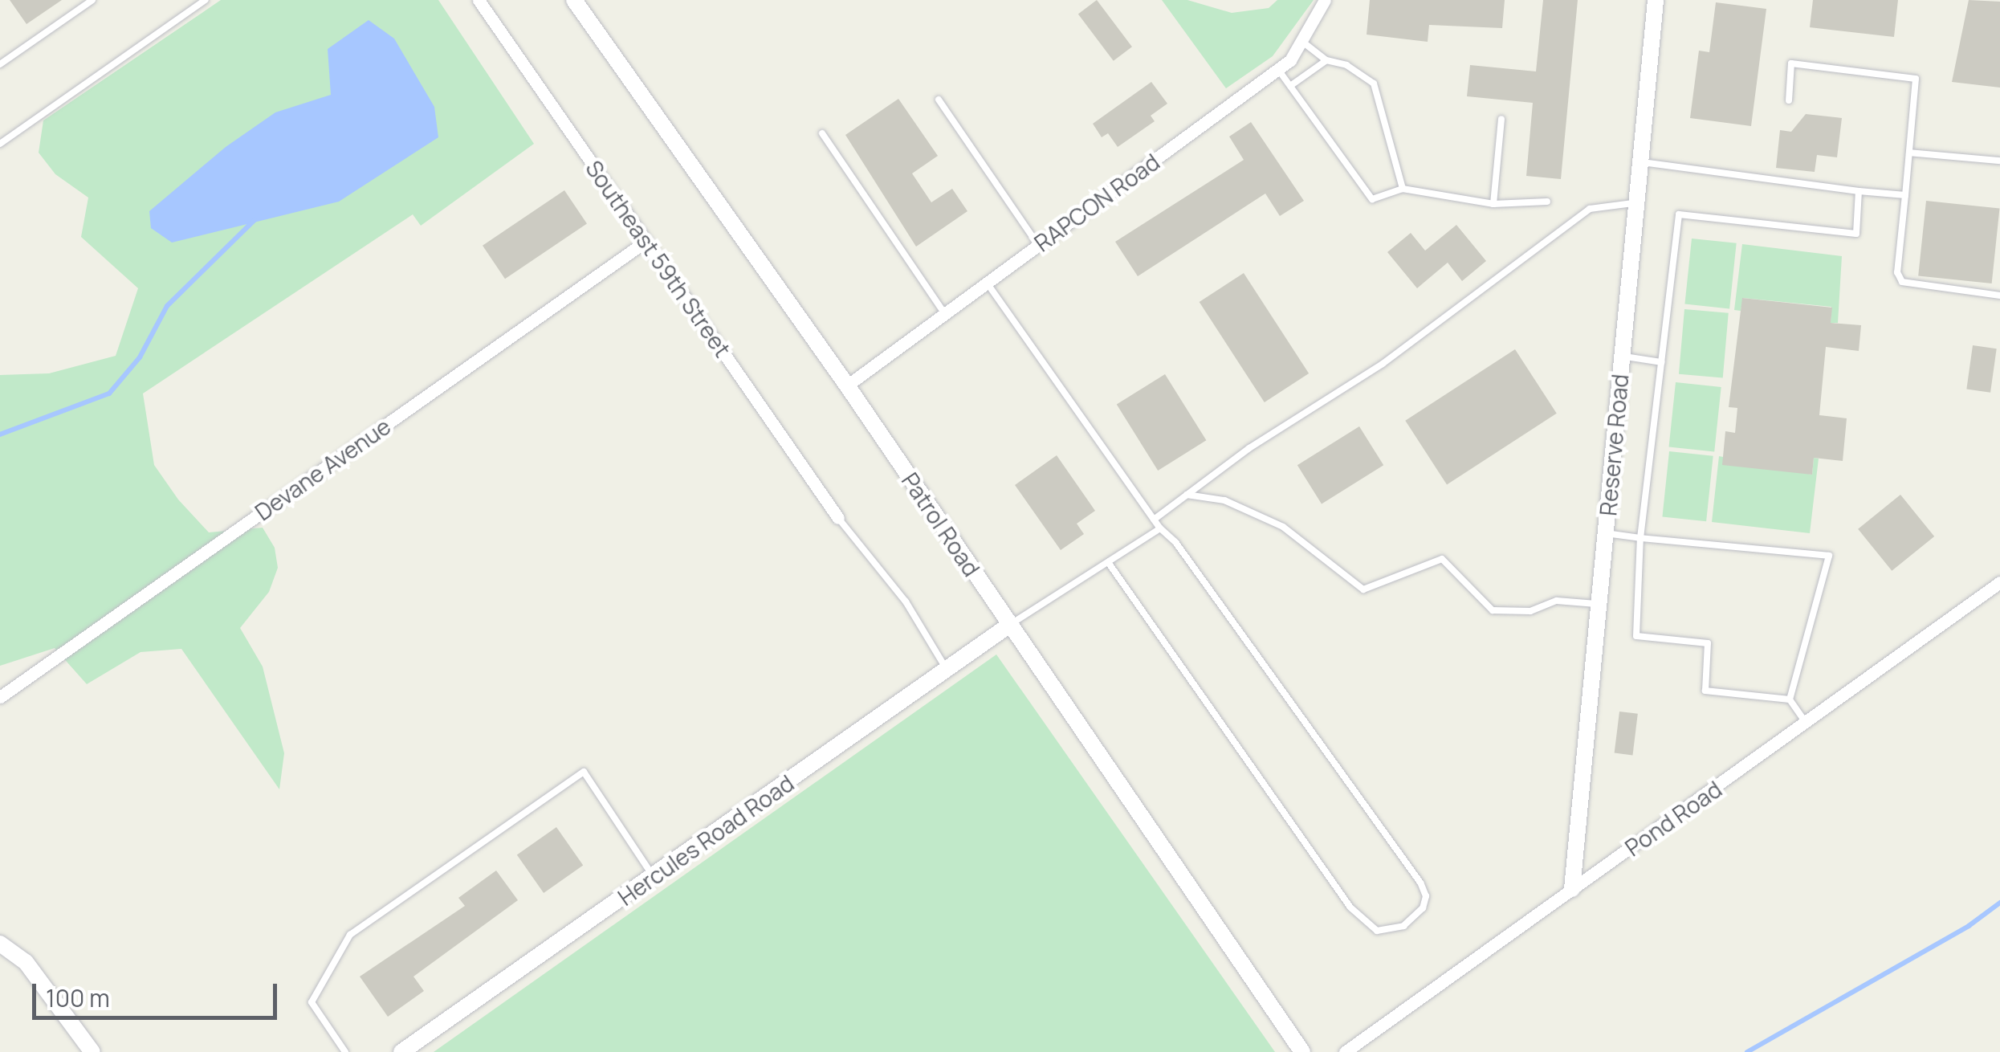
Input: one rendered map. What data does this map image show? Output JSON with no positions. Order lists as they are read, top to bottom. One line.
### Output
{"streets":{"street":["RAPCON Road","Southeast 59th Street","Reserve Road","Devane Avenue","Patrol Road","Pond Road","Hercules Road Road"]},"crossings":[["RAPCON Road","Patrol Road"],["Southeast 59th Street","Devane Avenue"],["Reserve Road","Pond Road"],["Patrol Road","Hercules Road Road"]],"scale_bar":"100 m"}
